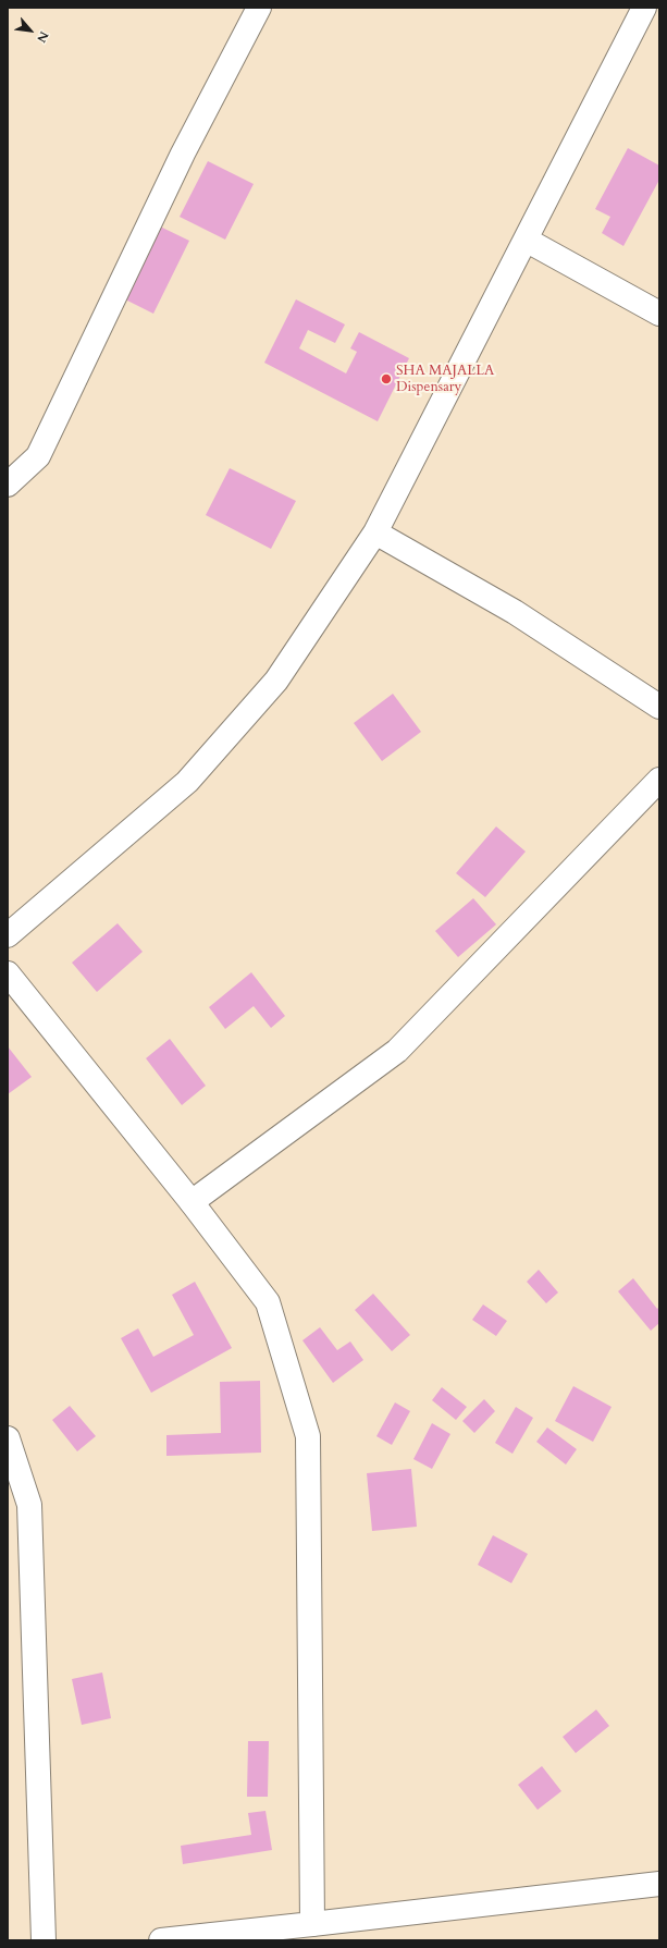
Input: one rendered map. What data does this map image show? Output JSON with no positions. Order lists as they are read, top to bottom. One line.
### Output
{"places":["SHA MAJALLA Dispensary"],"north":"bottom right"}
